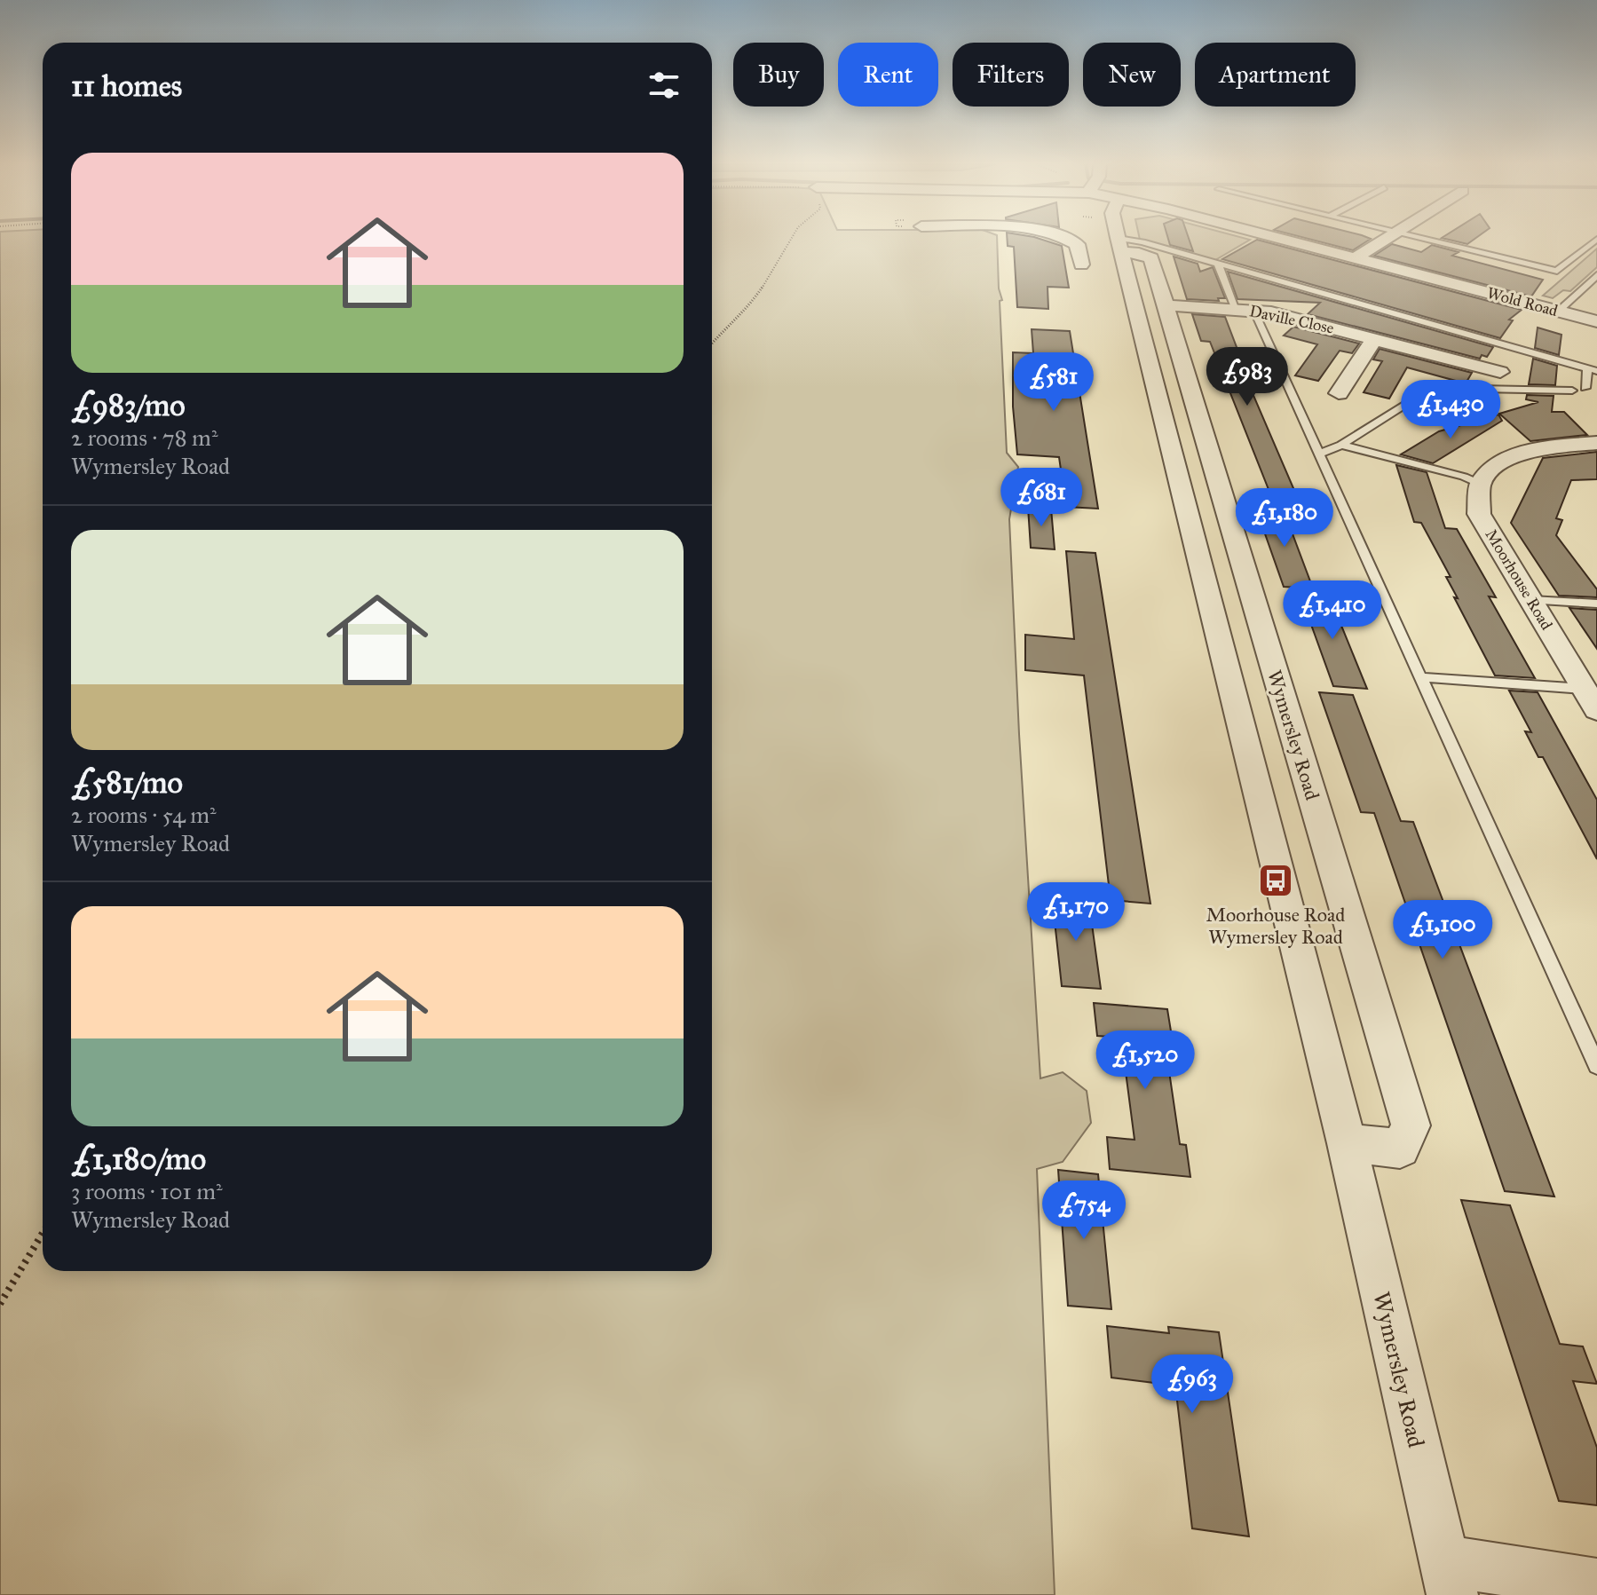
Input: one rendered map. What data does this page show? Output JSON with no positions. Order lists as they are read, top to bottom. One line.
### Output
{"streets":{"street":["Wold Road","Daville Close","Moorhouse Road","Wymersley Road"]},"crossings":[["Daville Close","Wymersley Road"]],"places":{"bus stop":["Moorhouse Road Wymersley Road"]},"page":{"chip":["Buy","Rent","Filters","New","Apartment"],"heading":"11 homes","list":[{"name":"£983/mo","note":"2 rooms · 78 m² · Wymersley Road"},{"name":"£581/mo","note":"2 rooms · 54 m² · Wymersley Road"},{"name":"£1,180/mo","note":"3 rooms · 101 m² · Wymersley Road"}],"price":["£983","£581","£1,430","£681","£1,180","£1,410","£1,170","£1,100","£1,520","£754","£963"]}}
